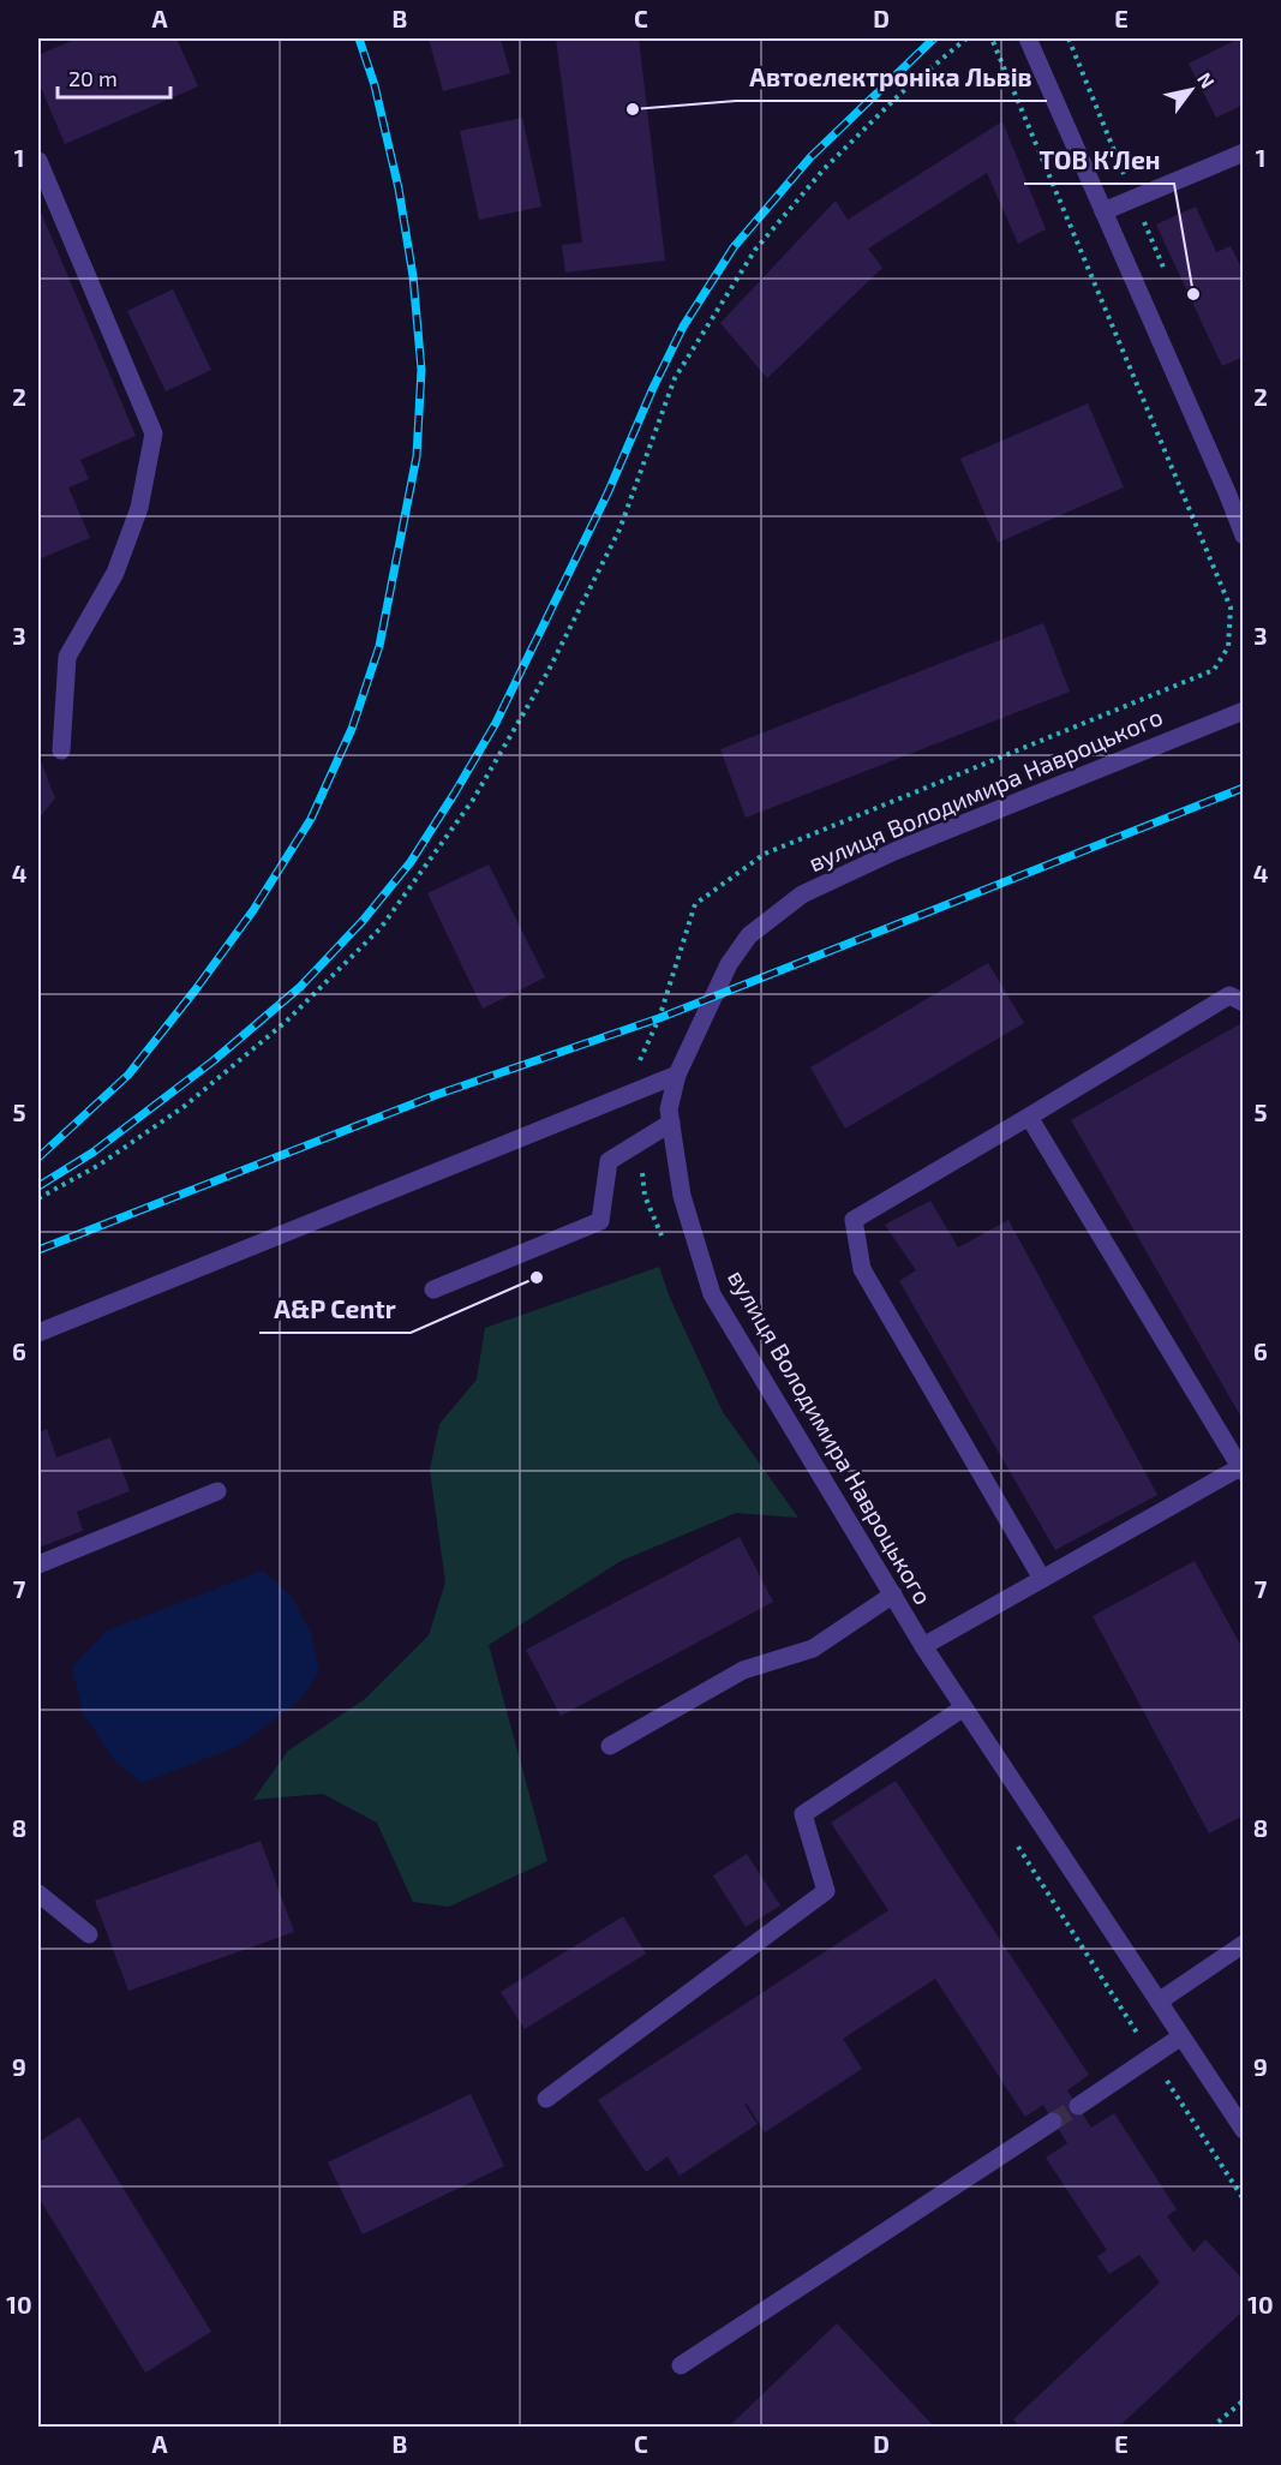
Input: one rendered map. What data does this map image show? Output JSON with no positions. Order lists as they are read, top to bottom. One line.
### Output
{"streets":{"street":["вулиця Володимира Навроцького"]},"places":["Автоелектроніка Львів","ТОВ К'Лен","A&P Centr"],"scale_bar":"20 m","north":"top right","grid":{"columns":["A","B","C","D","E"],"rows":["1","2","3","4","5","6","7","8","9","10"]}}
